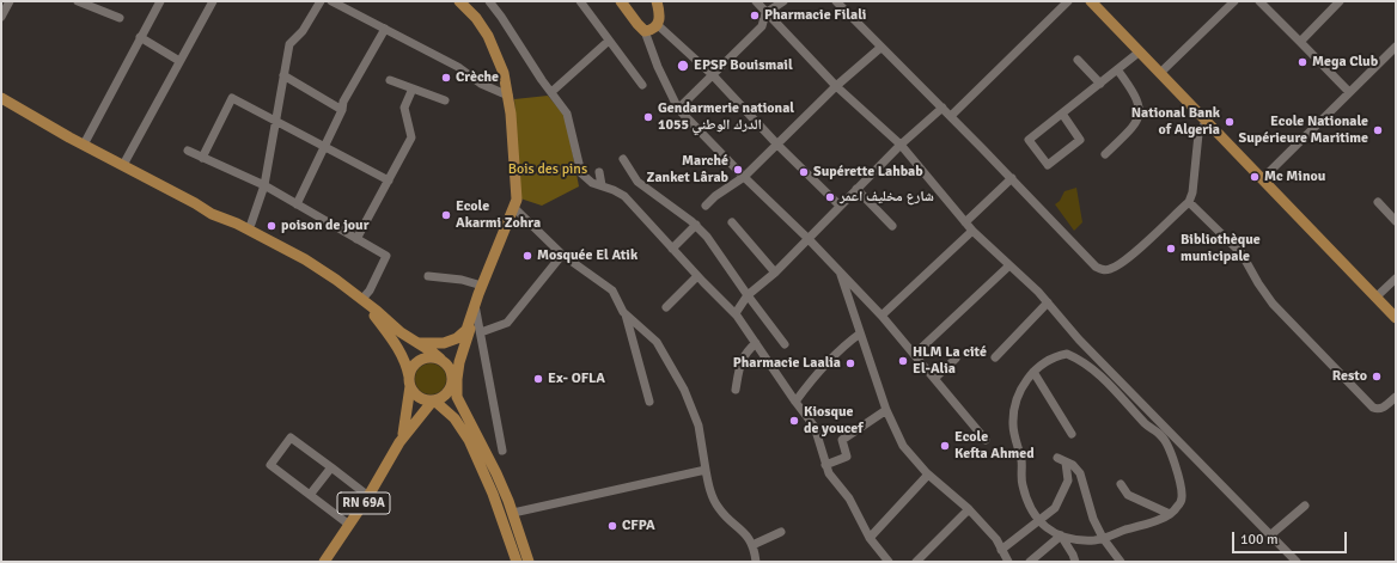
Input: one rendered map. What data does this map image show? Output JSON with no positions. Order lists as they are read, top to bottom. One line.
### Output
{"streets":{"main road":["RN 69A"]},"parks":["Bois des pins"],"places":["Pharmacie Filali","Mega Club","EPSP Bouismail","Crèche","Gendarmerie national 1055 الدرك الوطني","National Bank of Algeria","Ecole Nationale Supérieure Maritime","Marché Zanket Lârab","Supérette Lahbab","Mc Minou","شارع مخليف اعمر","Ecole Akarmi Zohra","poison de jour","Bibliothèque municipale","Mosquée El Atik","HLM La cité El-Alia","Pharmacie Laalia","Resto","Ex- OFLA","Kiosque de youcef","Ecole Kefta Ahmed","CFPA"],"scale_bar":"100 m"}
